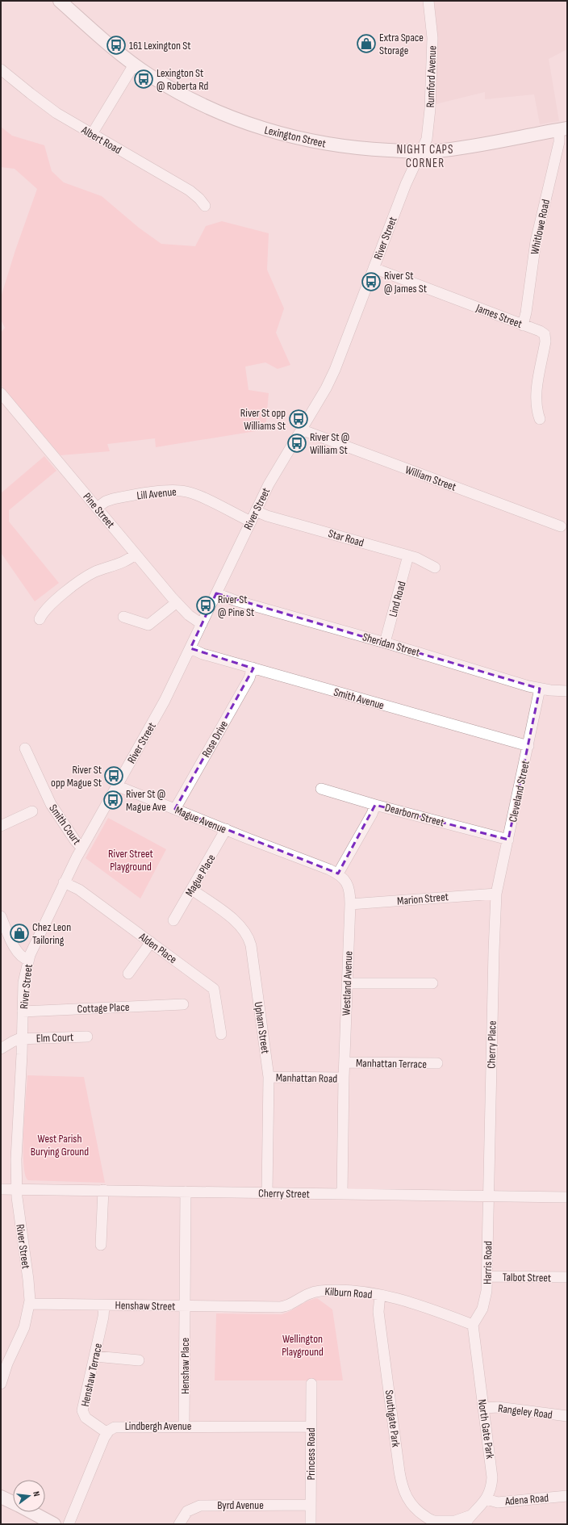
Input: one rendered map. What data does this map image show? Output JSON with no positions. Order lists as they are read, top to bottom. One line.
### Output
{"streets":{"main road":["Lexington Street"],"street":["Rumford Avenue","Albert Road","Whitlowe Road","River Street","James Street","William Street","Lill Avenue","Pine Street","Star Road","Lind Road","Sheridan Street","Smith Avenue","Rose Drive","Cleveland Street","Dearborn Street","Mague Avenue","Smith Court","Mague Place","Marion Street","Alden Place","Westland Avenue","Cottage Place","Upham Street","Elm Court","Cherry Place","Manhattan Terrace","Manhattan Road","Cherry Street","Harris Road","Talbot Street","Kilburn Road","Henshaw Street","Henshaw Place","Henshaw Terrace","Rangeley Road","Southgate Park","Lindbergh Avenue","North Gate Park","Princess Road","Adena Road","Byrd Avenue"]},"crossings":[["Rumford Avenue","Lexington Street"],["Rumford Avenue","River Street"],["Lexington Street","Whitlowe Road"],["Lexington Street","River Street"],["Whitlowe Road","James Street"],["River Street","James Street"],["River Street","William Street"],["River Street","Lill Avenue"],["River Street","Pine Street"],["River Street","Star Road"],["River Street","Sheridan Street"],["River Street","Smith Avenue"],["River Street","Mague Avenue"],["River Street","Smith Court"],["River Street","Alden Place"],["River Street","Cottage Place"],["River Street","Elm Court"],["River Street","Cherry Street"],["River Street","Henshaw Street"],["Lill Avenue","Pine Street"],["Star Road","Lind Road"],["Lind Road","Sheridan Street"],["Sheridan Street","Cleveland Street"],["Smith Avenue","Rose Drive"],["Smith Avenue","Cleveland Street"],["Rose Drive","Mague Avenue"],["Cleveland Street","Dearborn Street"],["Cleveland Street","Marion Street"],["Cleveland Street","Cherry Place"],["Mague Avenue","Mague Place"],["Mague Avenue","Westland Avenue"],["Mague Place","Upham Street"],["Marion Street","Westland Avenue"],["Marion Street","Cherry Place"],["Westland Avenue","Manhattan Terrace"],["Westland Avenue","Manhattan Road"],["Westland Avenue","Cherry Street"],["Upham Street","Manhattan Road"],["Upham Street","Cherry Street"],["Cherry Place","Cherry Street"],["Cherry Place","Harris Road"],["Cherry Street","Harris Road"],["Cherry Street","Henshaw Street"],["Harris Road","Talbot Street"],["Harris Road","Kilburn Road"],["Harris Road","North Gate Park"],["Kilburn Road","Henshaw Street"],["Kilburn Road","Henshaw Place"],["Kilburn Road","Southgate Park"],["Kilburn Road","North Gate Park"],["Henshaw Street","Henshaw Place"],["Henshaw Street","Henshaw Terrace"],["Henshaw Place","Lindbergh Avenue"],["Henshaw Terrace","Lindbergh Avenue"],["Rangeley Road","North Gate Park"],["Lindbergh Avenue","Princess Road"],["North Gate Park","Adena Road"],["Princess Road","Byrd Avenue"]],"districts":["NIGHT CAPS CORNER"],"parks":["River Street Playground","West Parish Burying Ground","Wellington Playground"],"places":{"shop":["Extra Space Storage","Chez Leon Tailoring"],"bus stop":["161 Lexington St","Lexington St @ Roberta Rd","River St @ James St","River St opp Williams St","River St @ William St","River St @ Pine St","River St opp Mague St","River St @ Mague Ave"]},"north":"right"}
